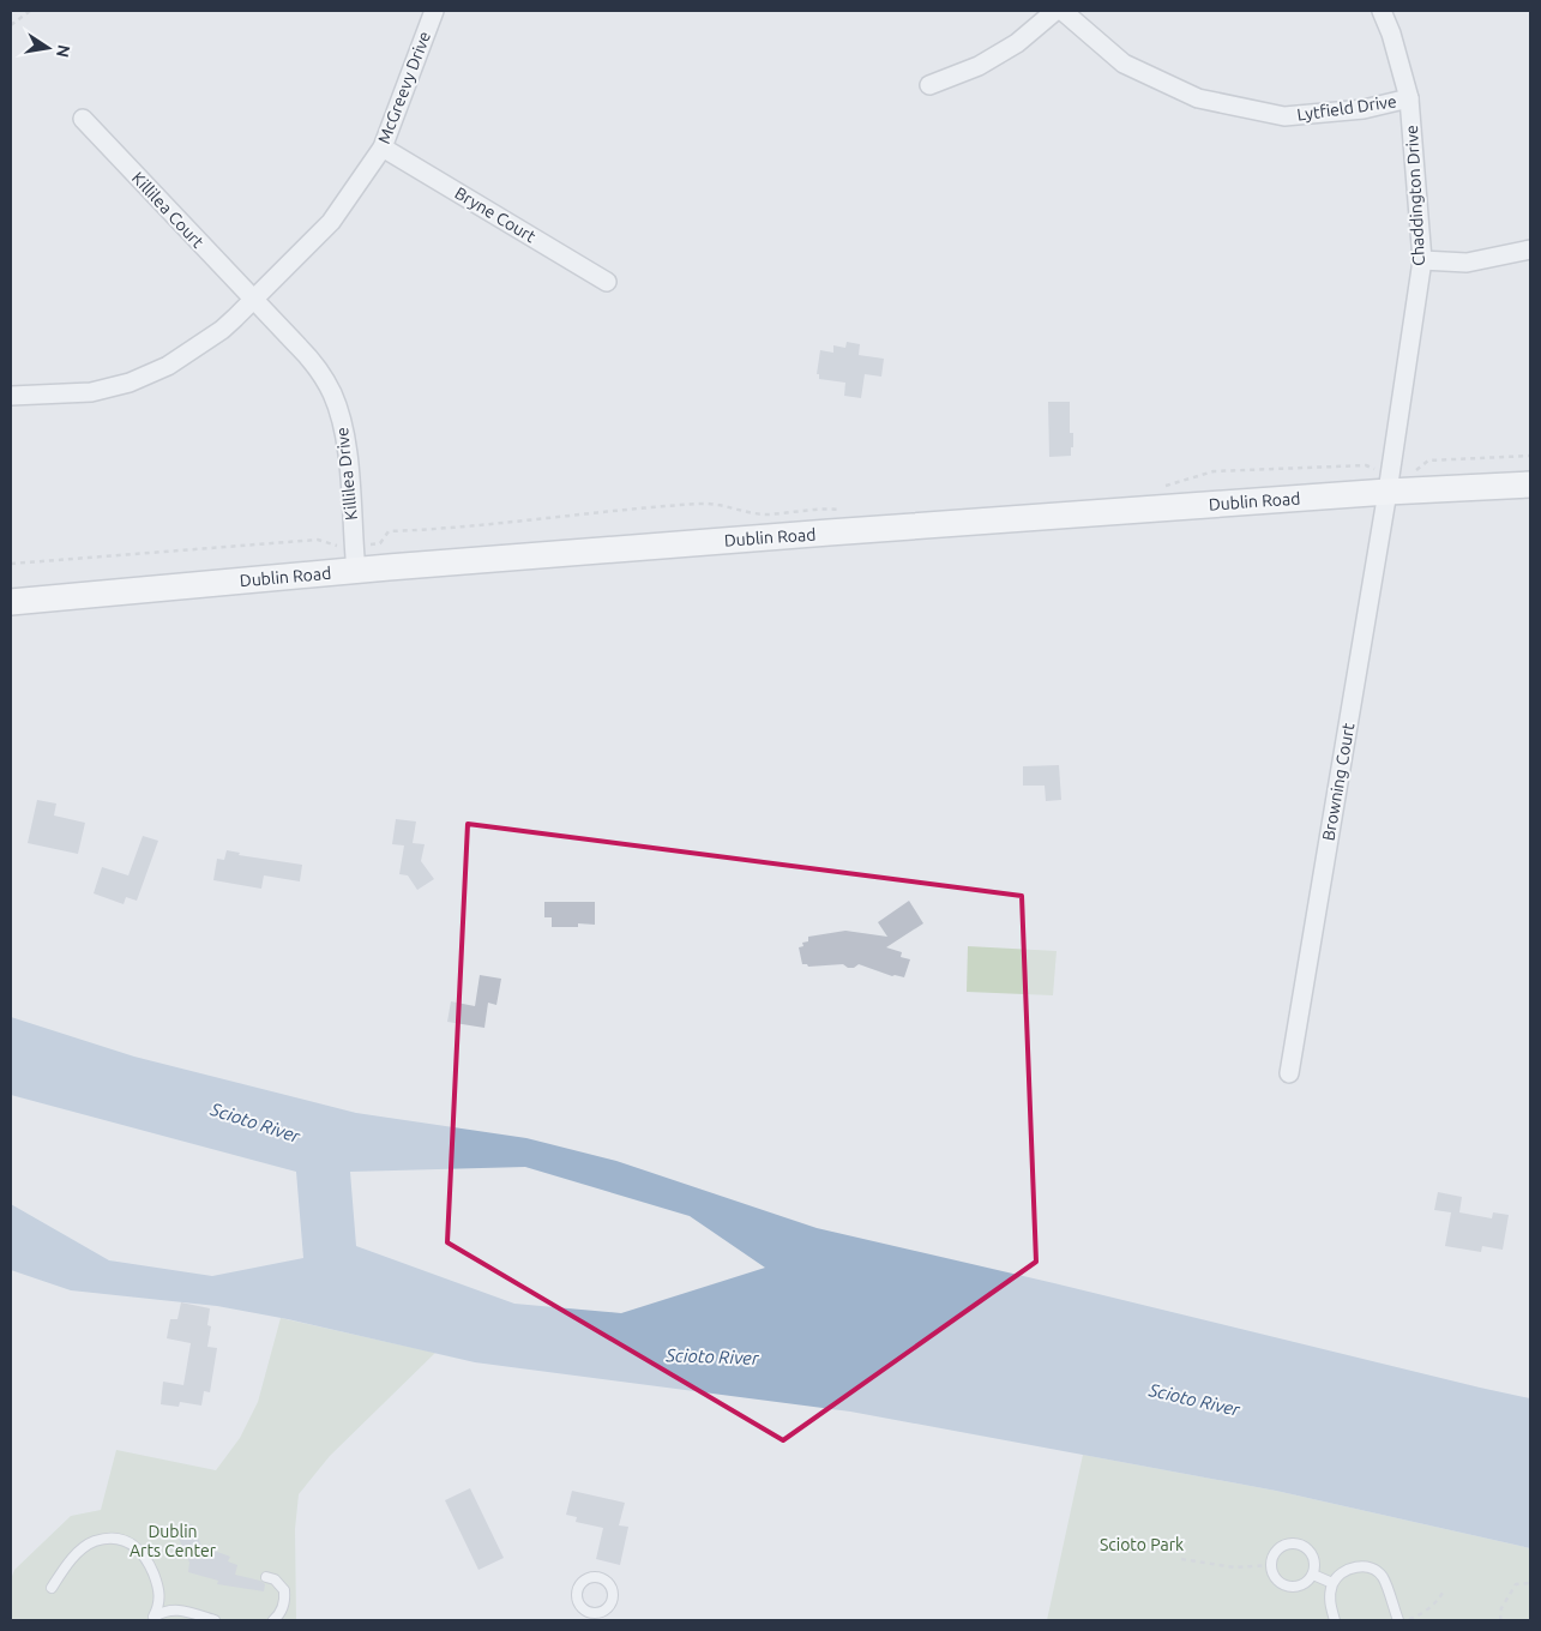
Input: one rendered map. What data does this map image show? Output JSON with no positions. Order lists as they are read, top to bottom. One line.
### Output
{"streets":{"main road":["Dublin Road"],"street":["McGreevy Drive","Lytfield Drive","Chaddington Drive","Killilea Court","Bryne Court","Killilea Drive","Browning Court"]},"crossings":[["McGreevy Drive","Killilea Court"],["McGreevy Drive","Bryne Court"],["McGreevy Drive","Killilea Drive"],["Lytfield Drive","Chaddington Drive"],["Chaddington Drive","Dublin Road"],["Chaddington Drive","Browning Court"],["Killilea Court","Killilea Drive"],["Killilea Drive","Dublin Road"],["Dublin Road","Browning Court"]],"water":["Scioto River"],"parks":["Dublin Arts Center","Scioto Park"],"north":"right"}
